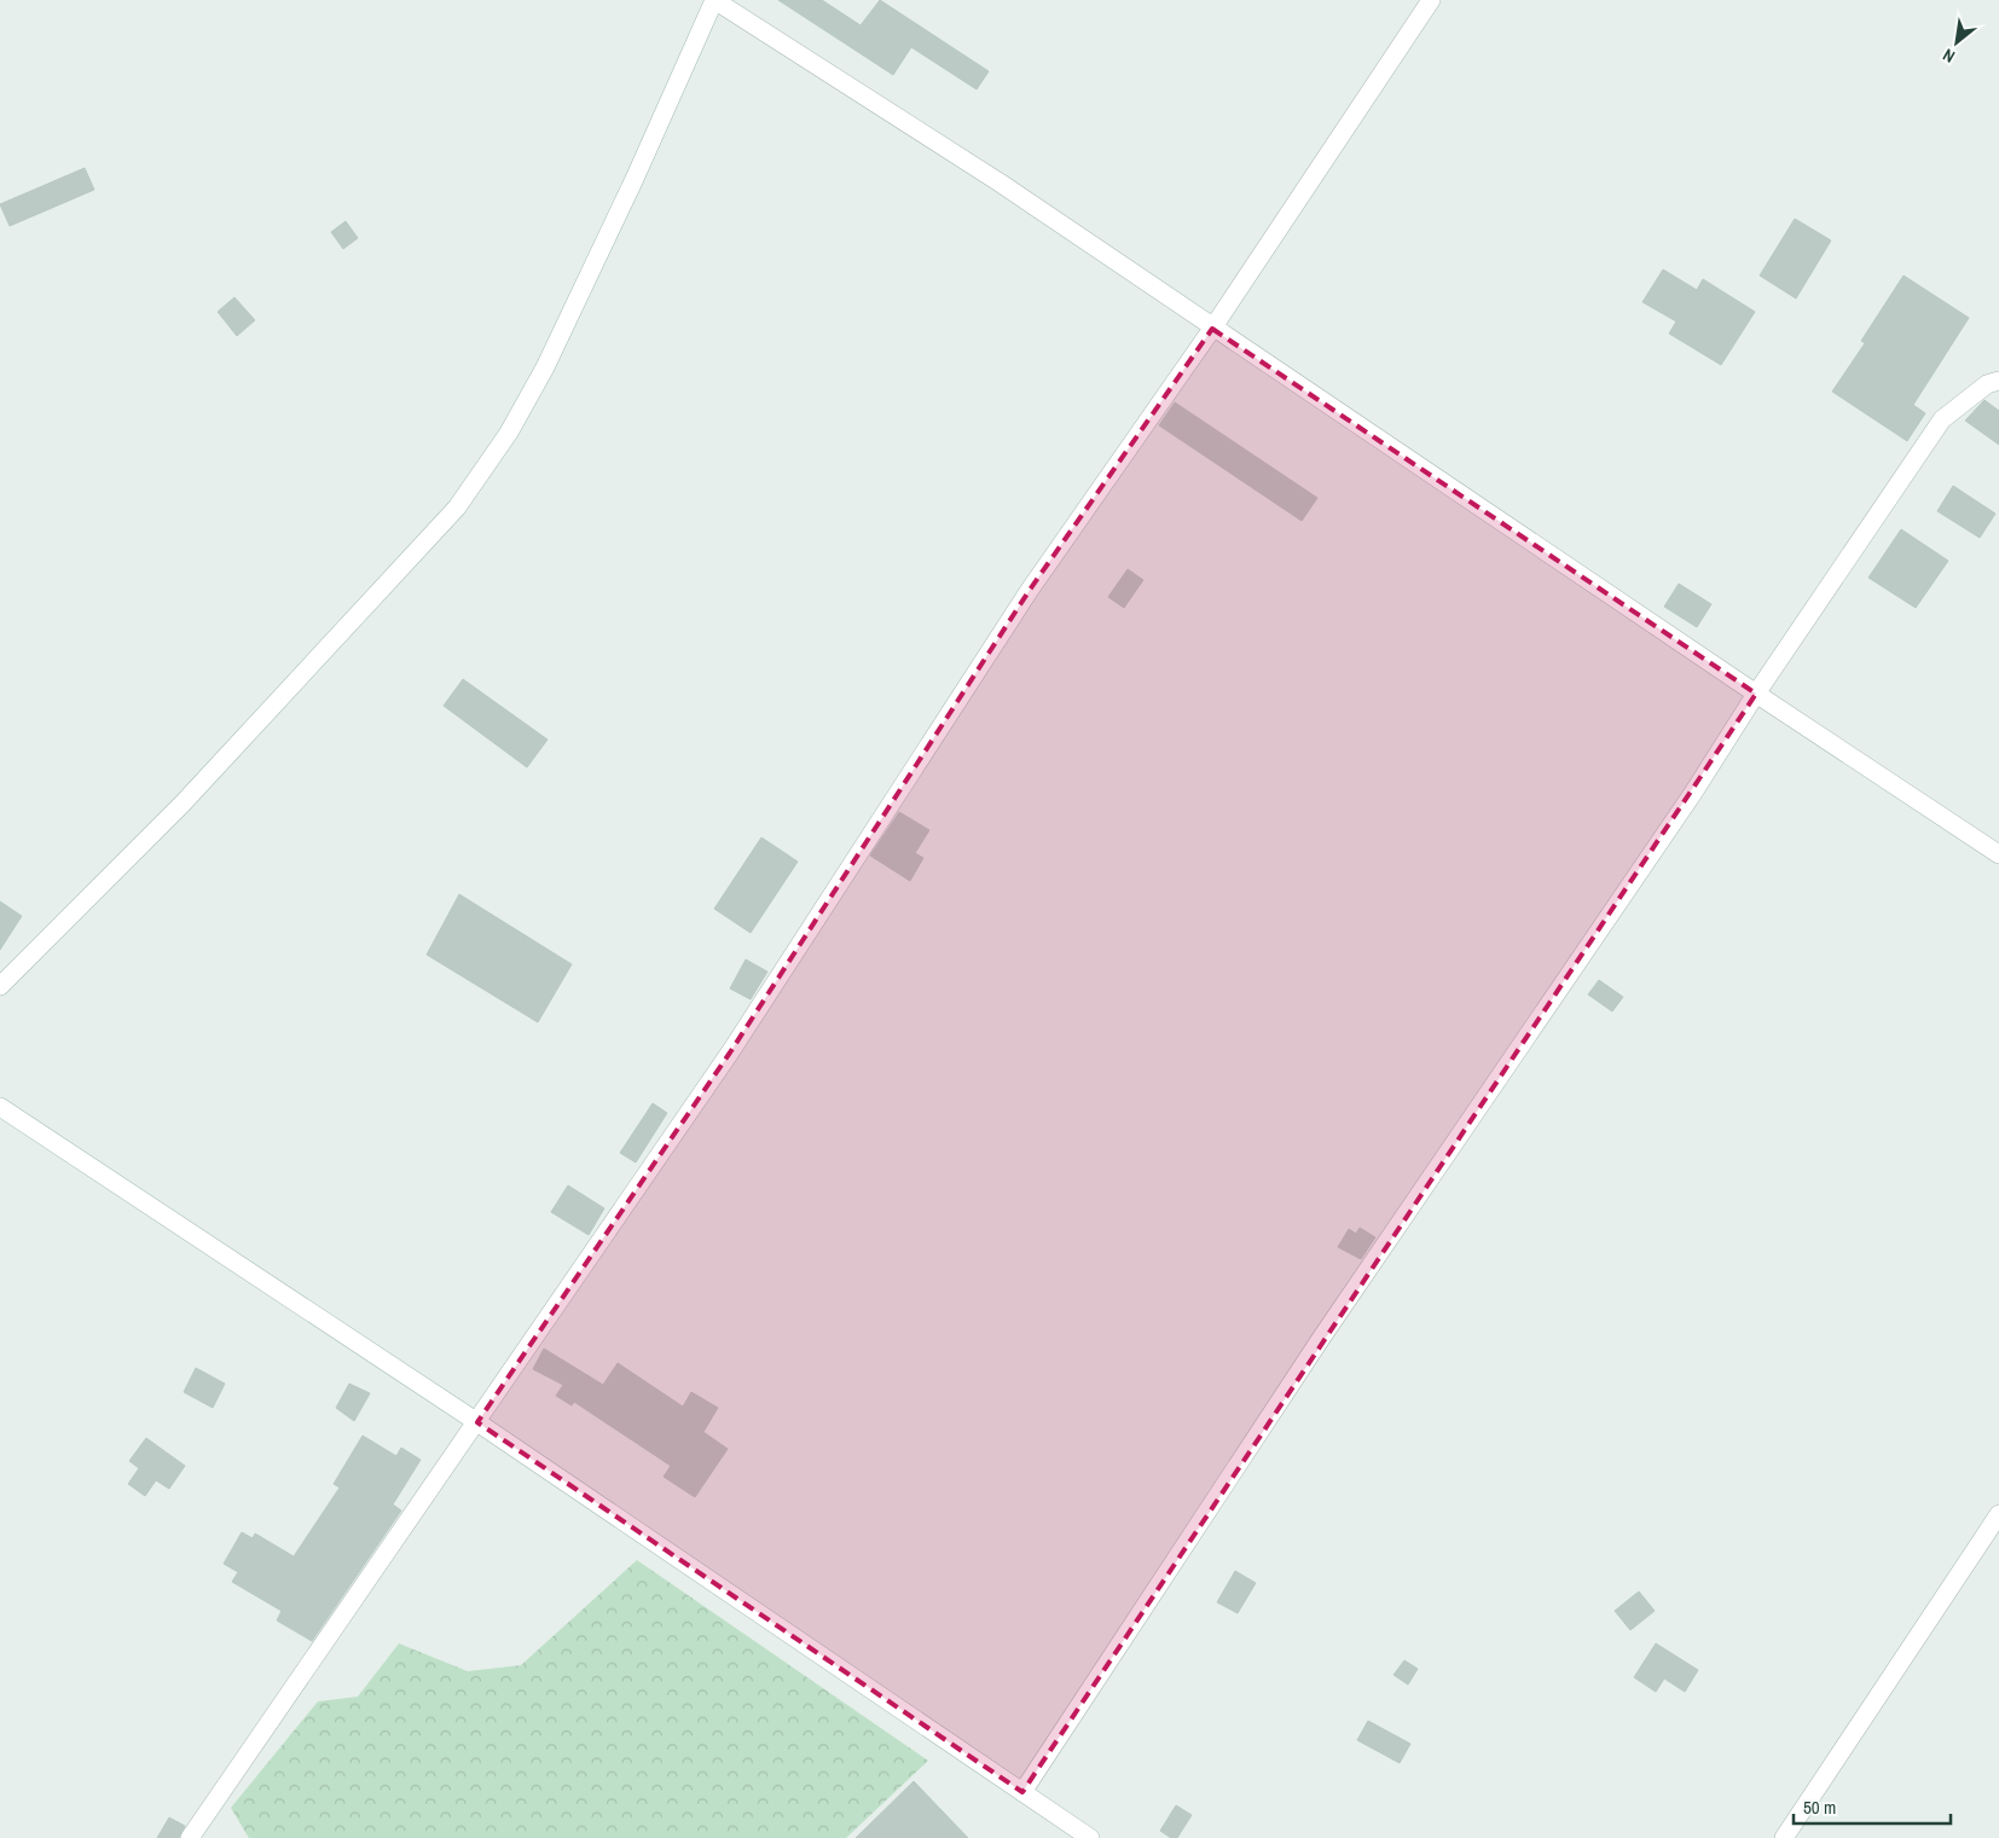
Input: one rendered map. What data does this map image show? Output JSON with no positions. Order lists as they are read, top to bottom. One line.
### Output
{"scale_bar":"50 m","north":"bottom left"}
